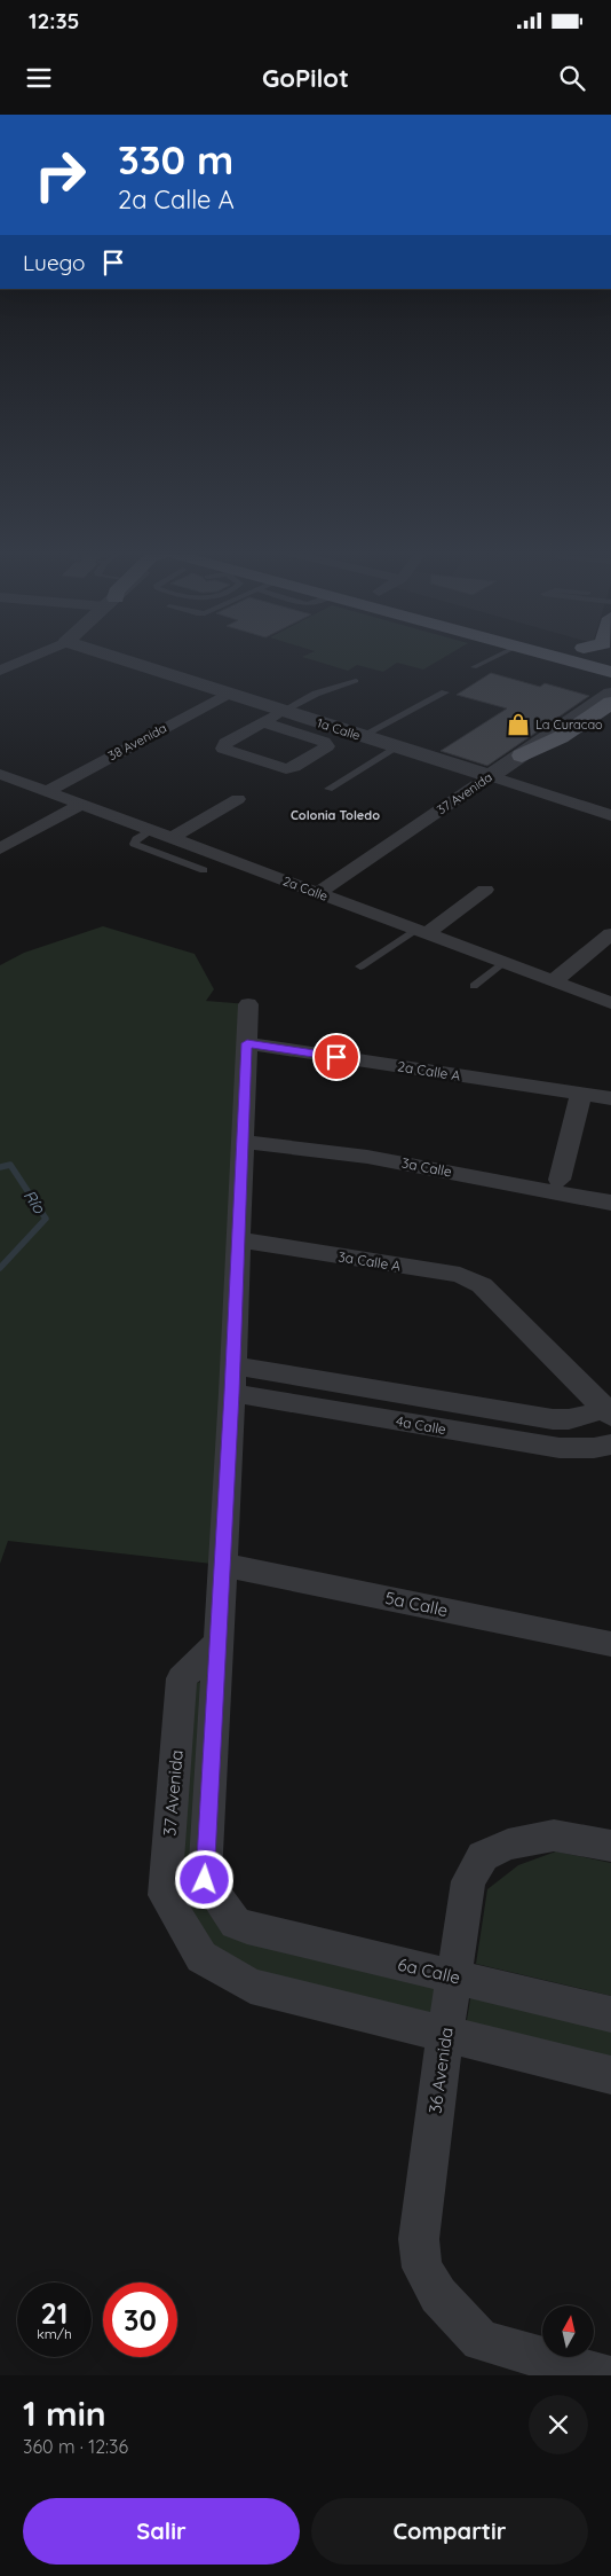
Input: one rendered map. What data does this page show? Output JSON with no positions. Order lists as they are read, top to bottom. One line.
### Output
{"streets":{"street":["1a Calle","38 Avenida","37 Avenida","2a Calle","2a Calle A","3a Calle","3a Calle A","4a Calle","5a Calle","6a Calle","36 Avenida"]},"crossings":[["1a Calle","38 Avenida"],["1a Calle","37 Avenida"],["38 Avenida","2a Calle"],["37 Avenida","2a Calle"],["37 Avenida","6a Calle"],["37 Avenida","36 Avenida"],["3a Calle A","4a Calle"],["6a Calle","36 Avenida"]],"districts":["Colonia Toledo"],"water":["Río"],"places":{"shop":["La Curacao"]},"north":"top","page":{"status":"12:35","header":"GoPilot","turn":["330 m","2a Calle A"],"then":"Luego","speed":"21 km/h","limit":"30","heading":["1 min","360 m · 12:36"],"buttons":["Salir","Compartir"]}}
